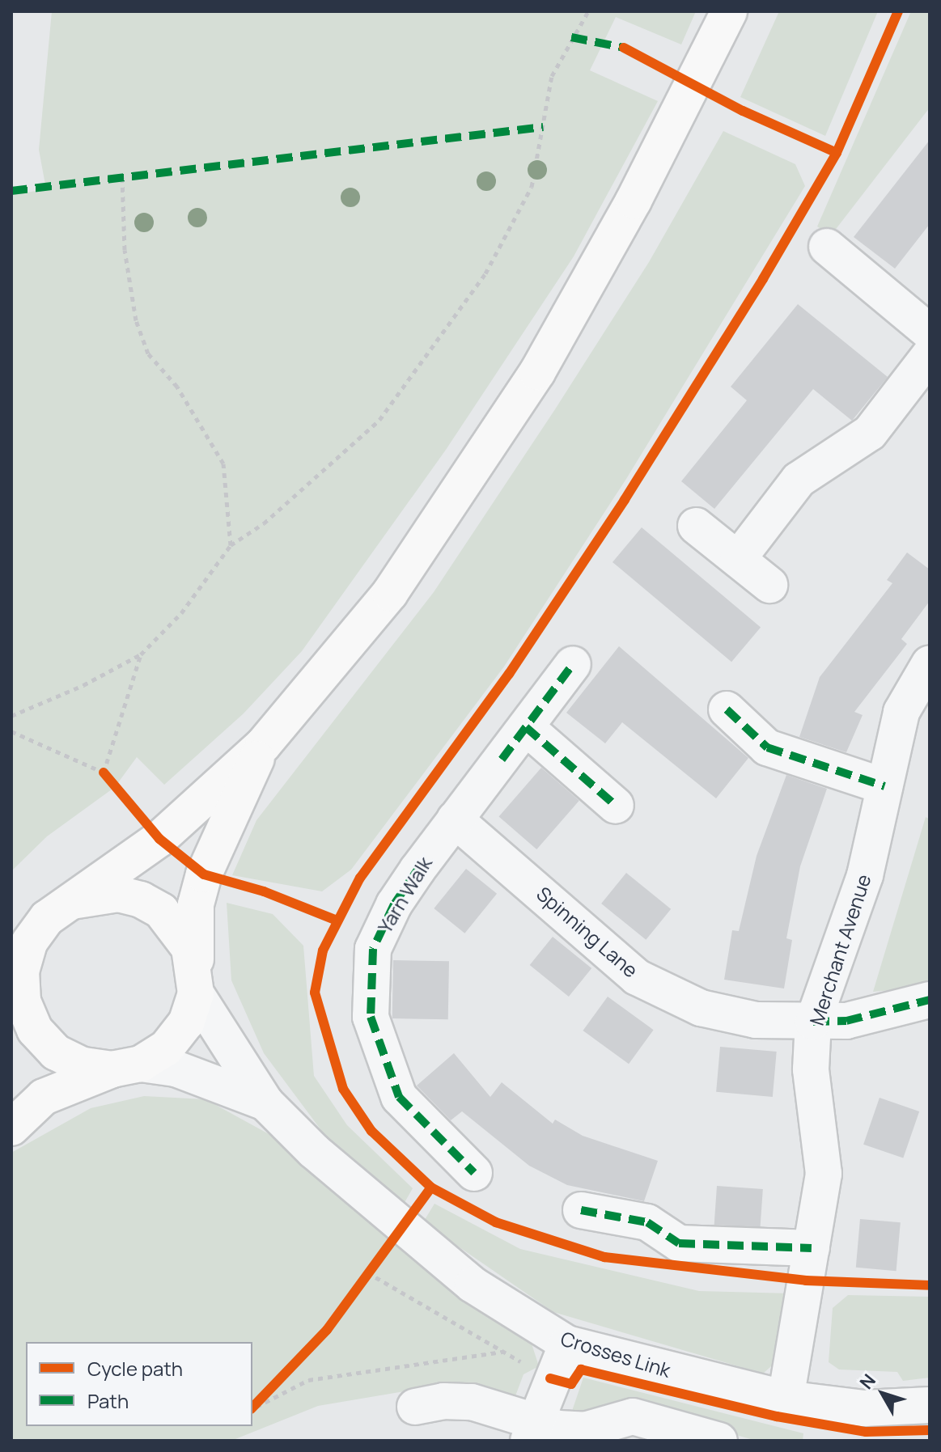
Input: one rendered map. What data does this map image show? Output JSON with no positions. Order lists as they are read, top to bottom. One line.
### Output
{"streets":{"street":["Yarn Walk","Spinning Lane","Merchant Avenue","Crosses Link"]},"crossings":[["Yarn Walk","Spinning Lane"],["Spinning Lane","Merchant Avenue"],["Merchant Avenue","Crosses Link"]],"legend":["Cycle path","Path"],"north":"top left"}
